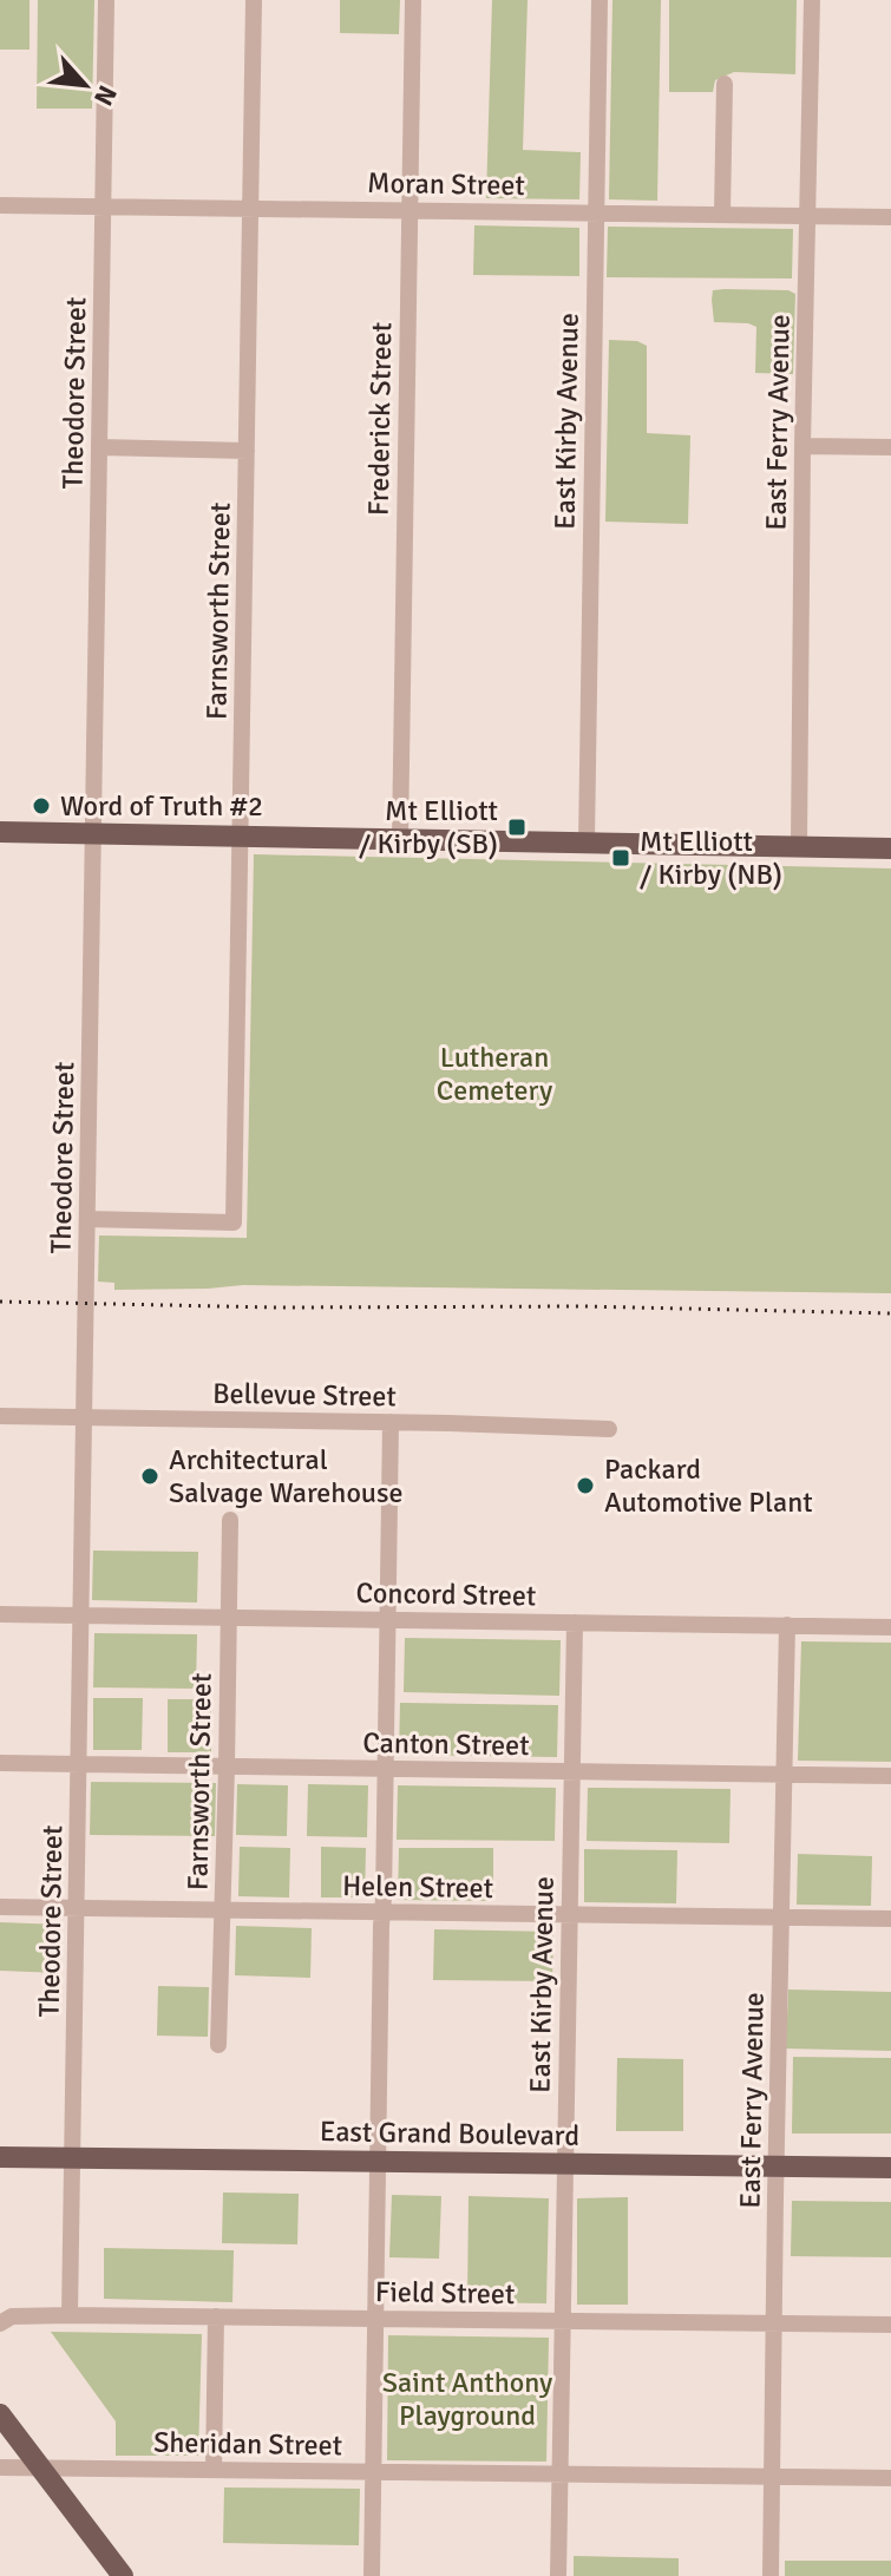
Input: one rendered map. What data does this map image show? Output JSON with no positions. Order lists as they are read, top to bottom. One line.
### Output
{"streets":{"main road":["East Grand Boulevard"],"street":["Moran Street","Theodore Street","Frederick Street","East Kirby Avenue","East Ferry Avenue","Farnsworth Street","Bellevue Street","Concord Street","Canton Street","Helen Street","Field Street","Sheridan Street"]},"crossings":[["Moran Street","Theodore Street"],["Moran Street","Frederick Street"],["Moran Street","East Kirby Avenue"],["Moran Street","East Ferry Avenue"],["Moran Street","Farnsworth Street"],["Theodore Street","Farnsworth Street"],["Theodore Street","Bellevue Street"],["Theodore Street","Concord Street"],["Theodore Street","Canton Street"],["Theodore Street","Helen Street"],["Theodore Street","East Grand Boulevard"],["Theodore Street","Field Street"],["East Kirby Avenue","Concord Street"],["East Kirby Avenue","Canton Street"],["East Kirby Avenue","Helen Street"],["East Kirby Avenue","East Grand Boulevard"],["East Kirby Avenue","Field Street"],["East Kirby Avenue","Sheridan Street"],["East Ferry Avenue","Concord Street"],["East Ferry Avenue","Canton Street"],["East Ferry Avenue","Helen Street"],["East Ferry Avenue","East Grand Boulevard"],["East Ferry Avenue","Field Street"],["East Ferry Avenue","Sheridan Street"],["Farnsworth Street","Concord Street"],["Farnsworth Street","Canton Street"],["Farnsworth Street","Helen Street"]],"parks":["Lutheran Cemetery","Saint Anthony Playground"],"places":{"other":["Word of Truth #2","Architectural Salvage Warehouse","Packard Automotive Plant"],"transit":["Mt Elliott / Kirby (SB)","Mt Elliott / Kirby (NB)"]},"north":"bottom right"}
